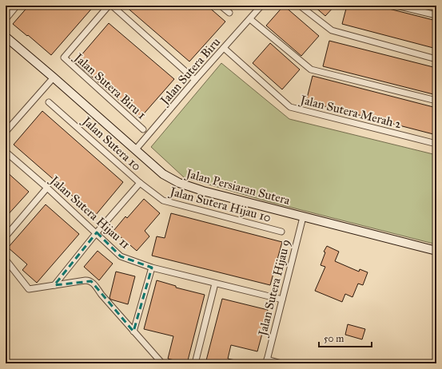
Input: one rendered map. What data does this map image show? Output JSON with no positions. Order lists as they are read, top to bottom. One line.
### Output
{"streets":{"street":["Jalan Sutera Biru","Jalan Sutera Biru 1","Jalan Sutera Merah 2","Jalan Sutera 10","Jalan Persiaran Sutera","Jalan Sutera Hijau 10","Jalan Sutera Hijau 11","Jalan Sutera Hijau 9"]},"crossings":[["Jalan Sutera Biru","Jalan Sutera Merah 2"],["Jalan Sutera Biru","Jalan Persiaran Sutera"],["Jalan Sutera 10","Jalan Sutera Hijau 10"],["Jalan Sutera 10","Jalan Sutera Hijau 11"],["Jalan Persiaran Sutera","Jalan Sutera Hijau 9"],["Jalan Sutera Hijau 11","Jalan Sutera Hijau 9"]],"scale_bar":"50 m"}
